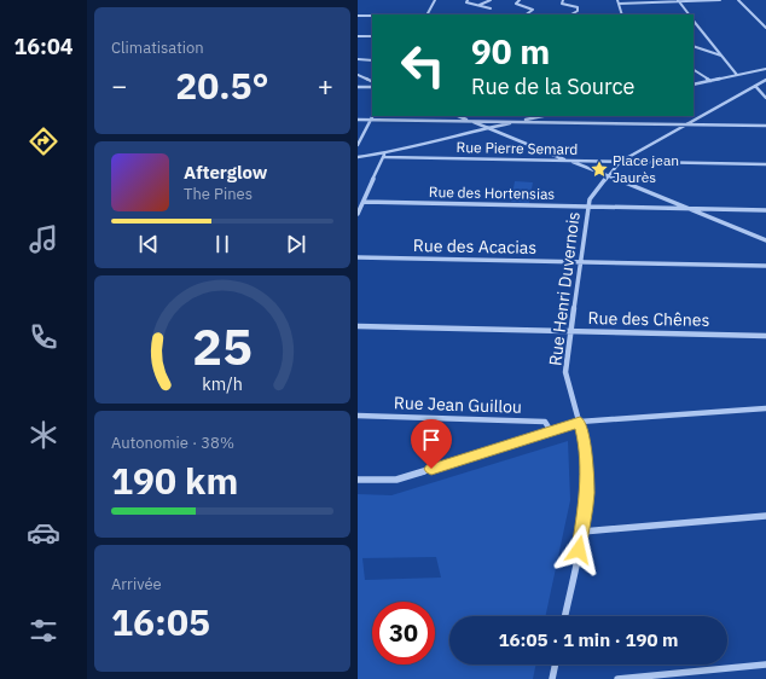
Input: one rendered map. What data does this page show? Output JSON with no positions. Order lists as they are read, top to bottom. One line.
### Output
{"streets":{"street":["Rue Pierre Semard","Rue des Hortensias","Rue des Acacias","Rue Henri Duvernois","Rue des Chênes","Rue Jean Guillou"]},"crossings":[["Rue Pierre Semard","Rue Henri Duvernois"],["Rue des Hortensias","Rue Henri Duvernois"],["Rue des Acacias","Rue Henri Duvernois"],["Rue Henri Duvernois","Rue des Chênes"]],"places":{"place":["Place jean Jaurès"]},"page":{"tabs":"16:04","tile":["Climatisation",["Autonomie · 38%","190 km"],["Arrivée","16:05"]],"turn":["90 m","Rue de la Source"],"heat":["−","20.5°","+"],"song":["Afterglow","The Pines"],"limit":"30","trip":"16:05 · 1 min · 190 m","gauge":["25","km/h"]}}
